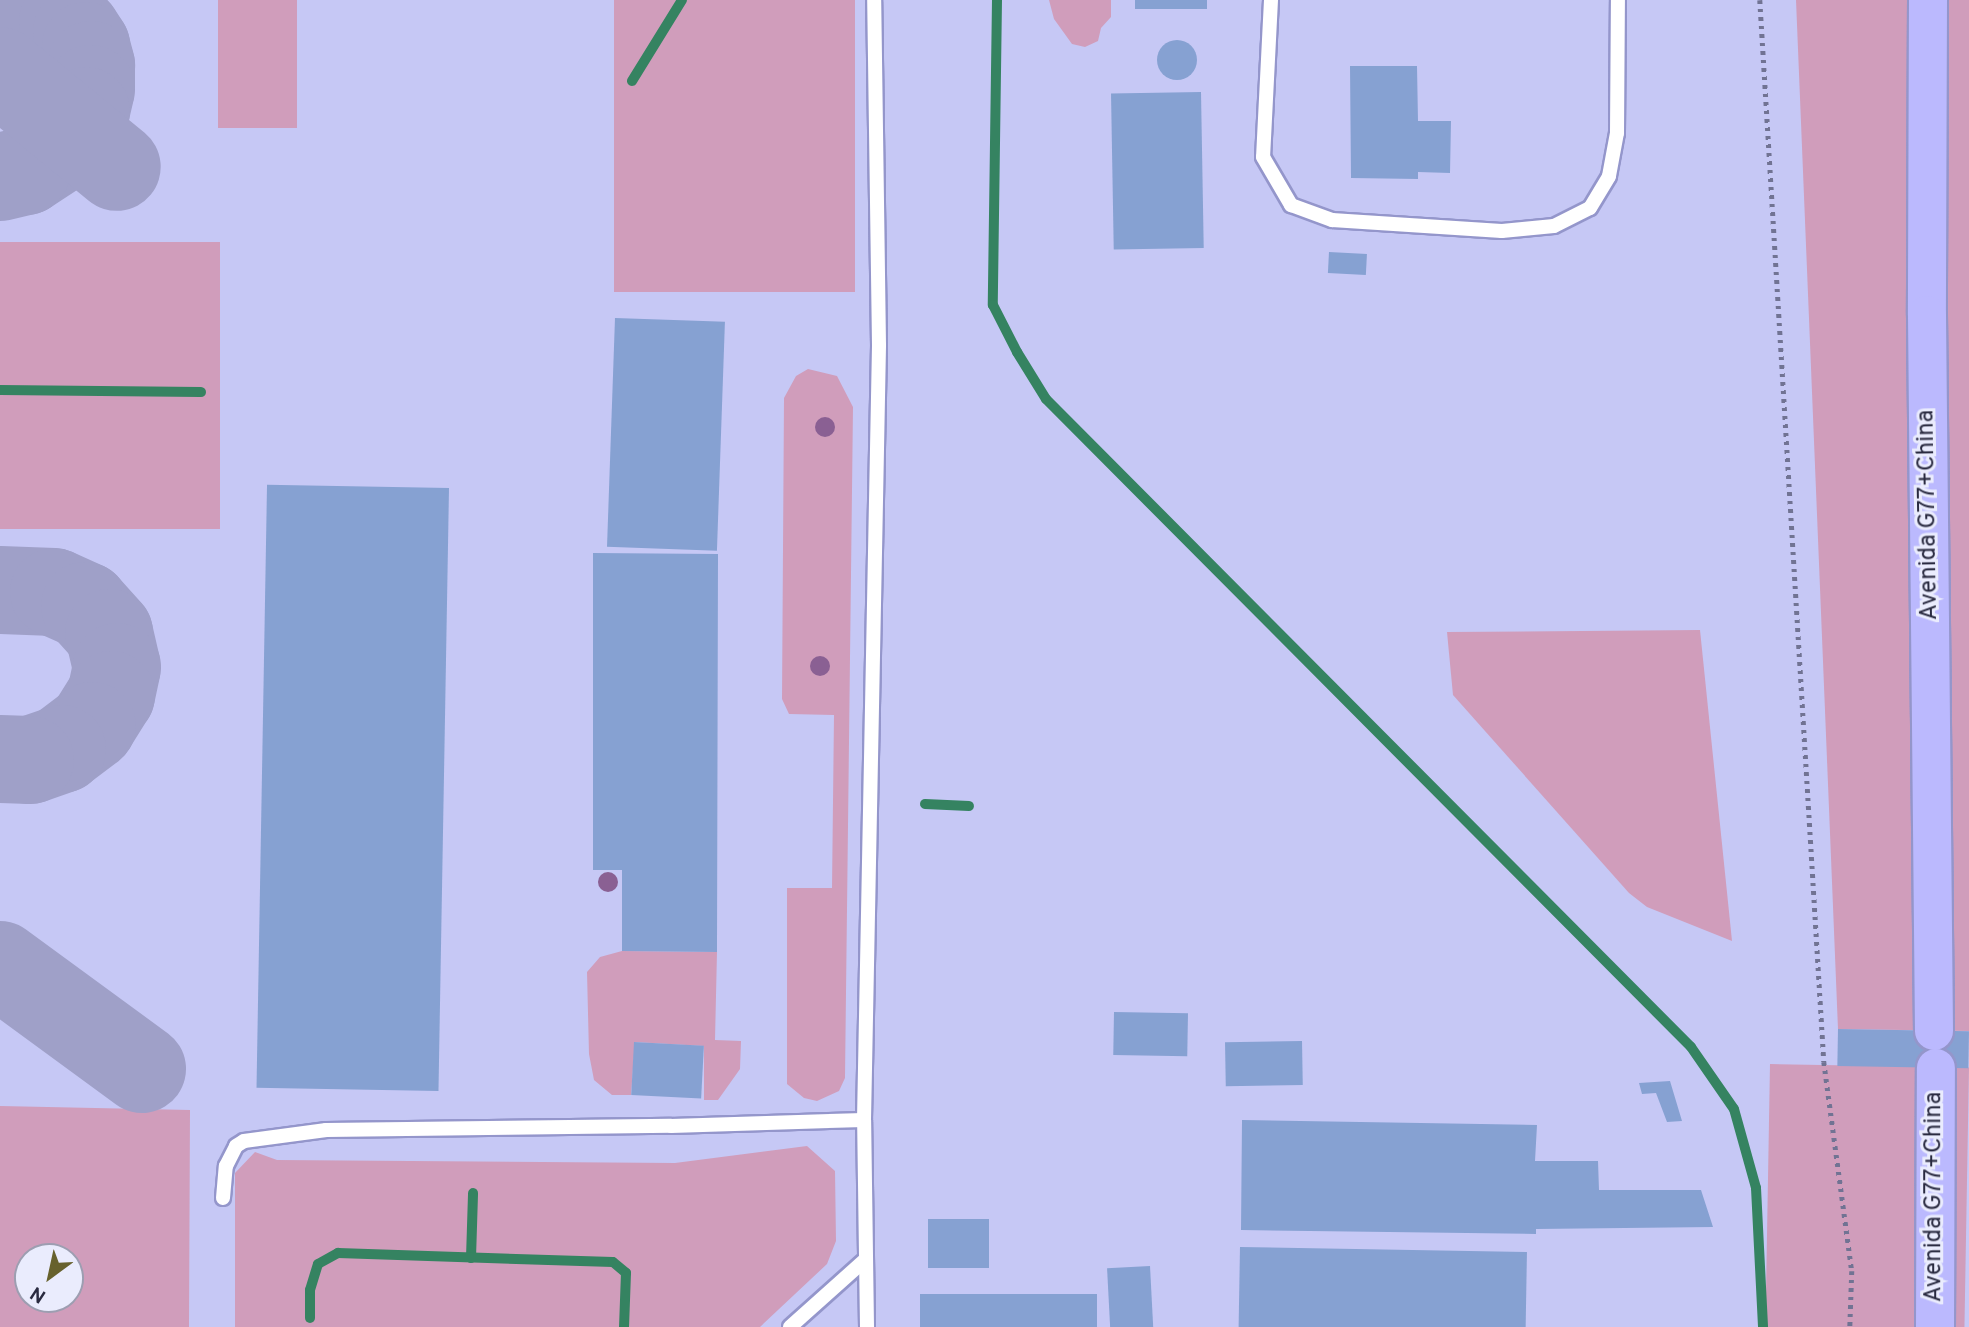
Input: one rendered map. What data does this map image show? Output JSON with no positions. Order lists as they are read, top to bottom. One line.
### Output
{"streets":{"main road":["Avenida G77+China"]},"north":"bottom left"}
